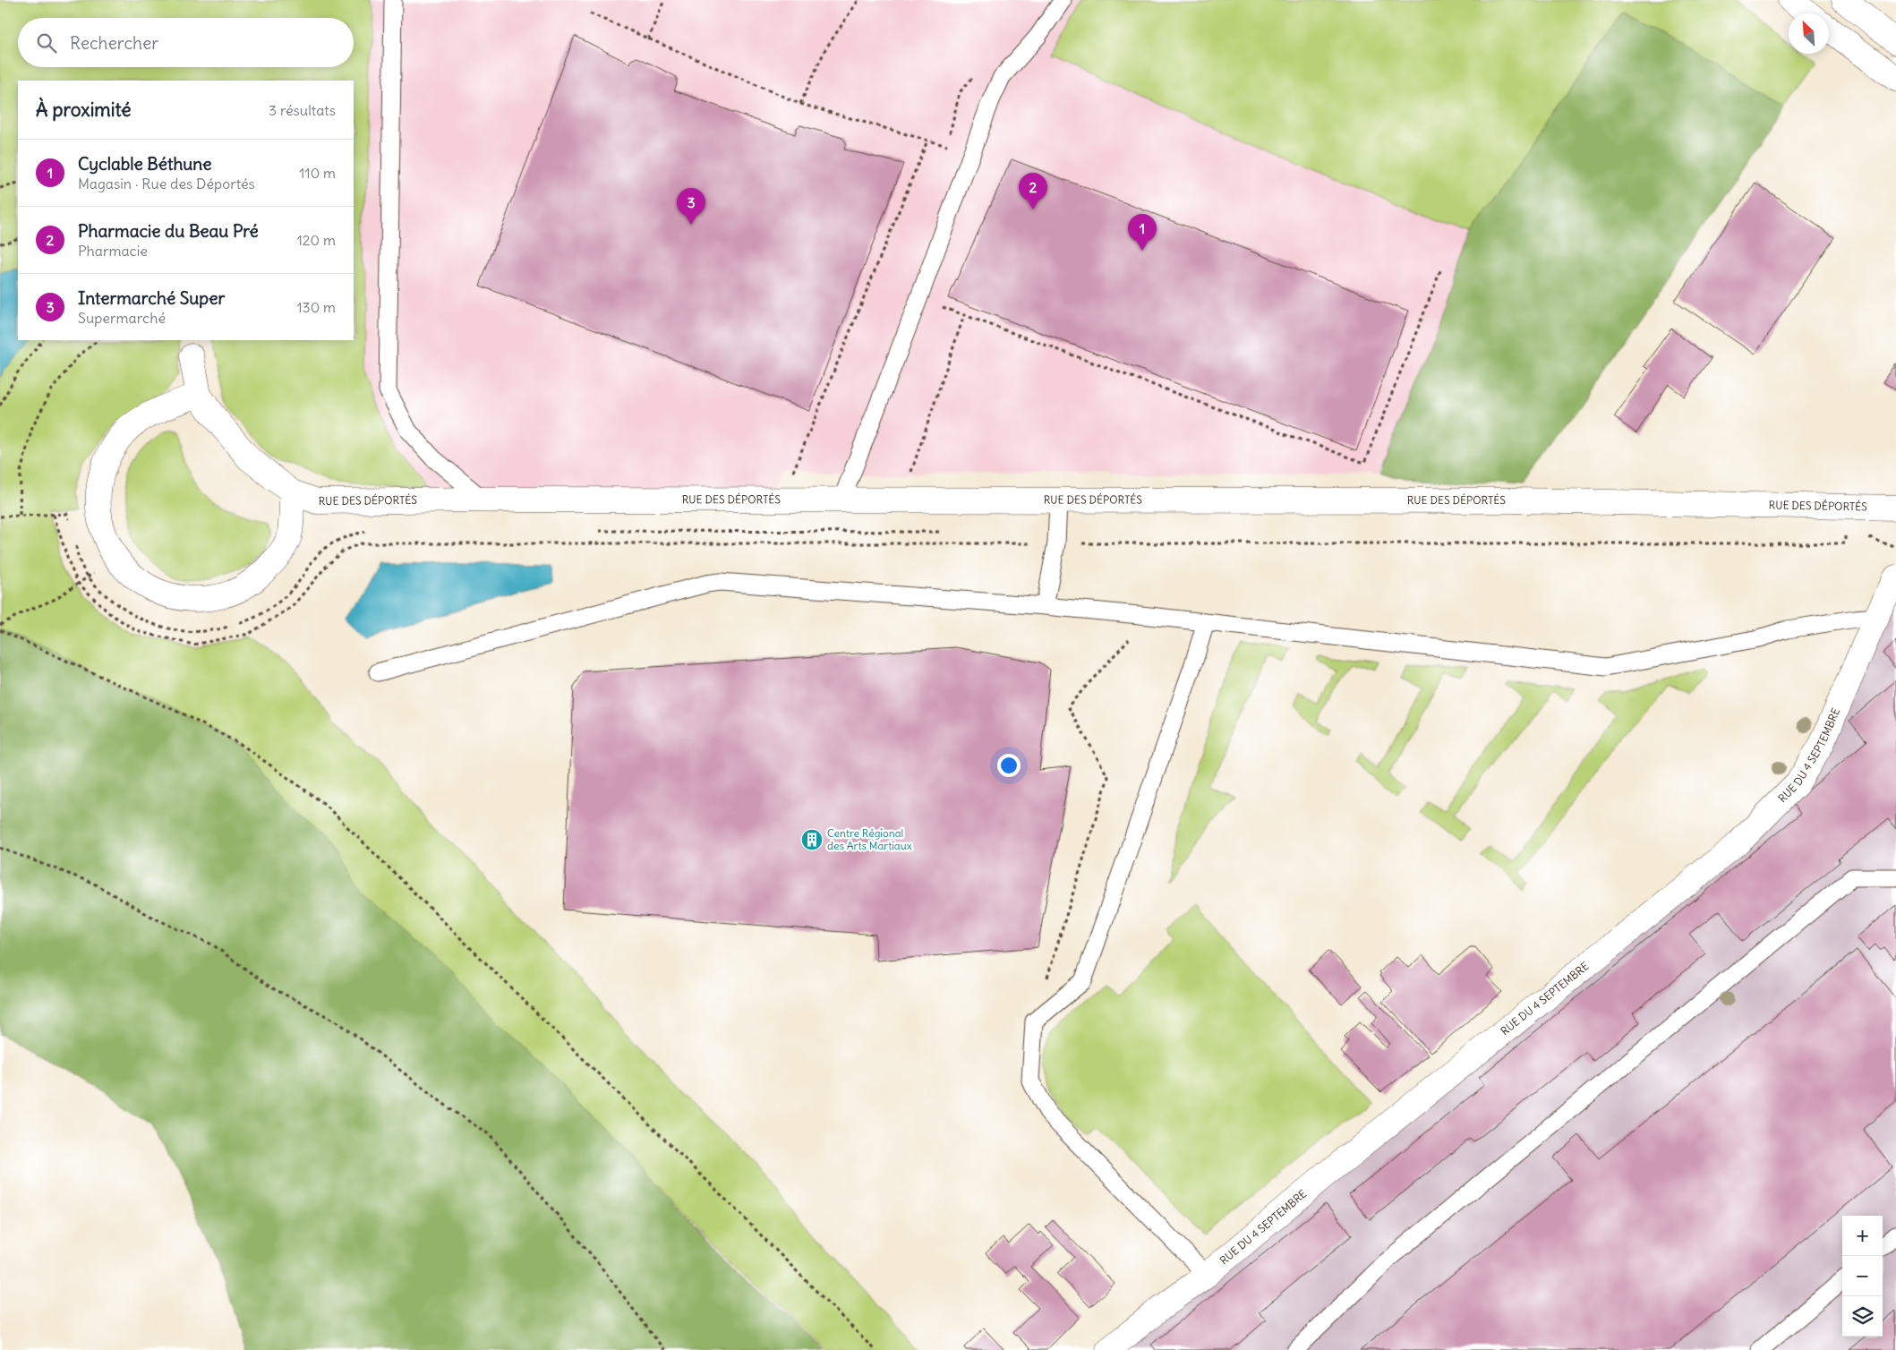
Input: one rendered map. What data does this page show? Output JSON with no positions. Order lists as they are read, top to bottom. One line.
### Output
{"streets":{"street":["RUE DES DÉPORTÉS","RUE DU 4 SEPTEMBRE"]},"places":{"building":["Centre Régional des Arts Martiaux"]},"north":"top left","page":{"search":"Rechercher","heading":["À proximité","3 résultats"],"list":[{"mark":"1","name":"Cyclable Béthune","note":"Magasin · Rue des Déportés","value":"110 m"},{"mark":"2","name":"Pharmacie du Beau Pré","note":"Pharmacie","value":"120 m"},{"mark":"3","name":"Intermarché Super","note":"Supermarché","value":"130 m"}],"pins":["2","3","1"],"map_buttons":["+","−"]}}
